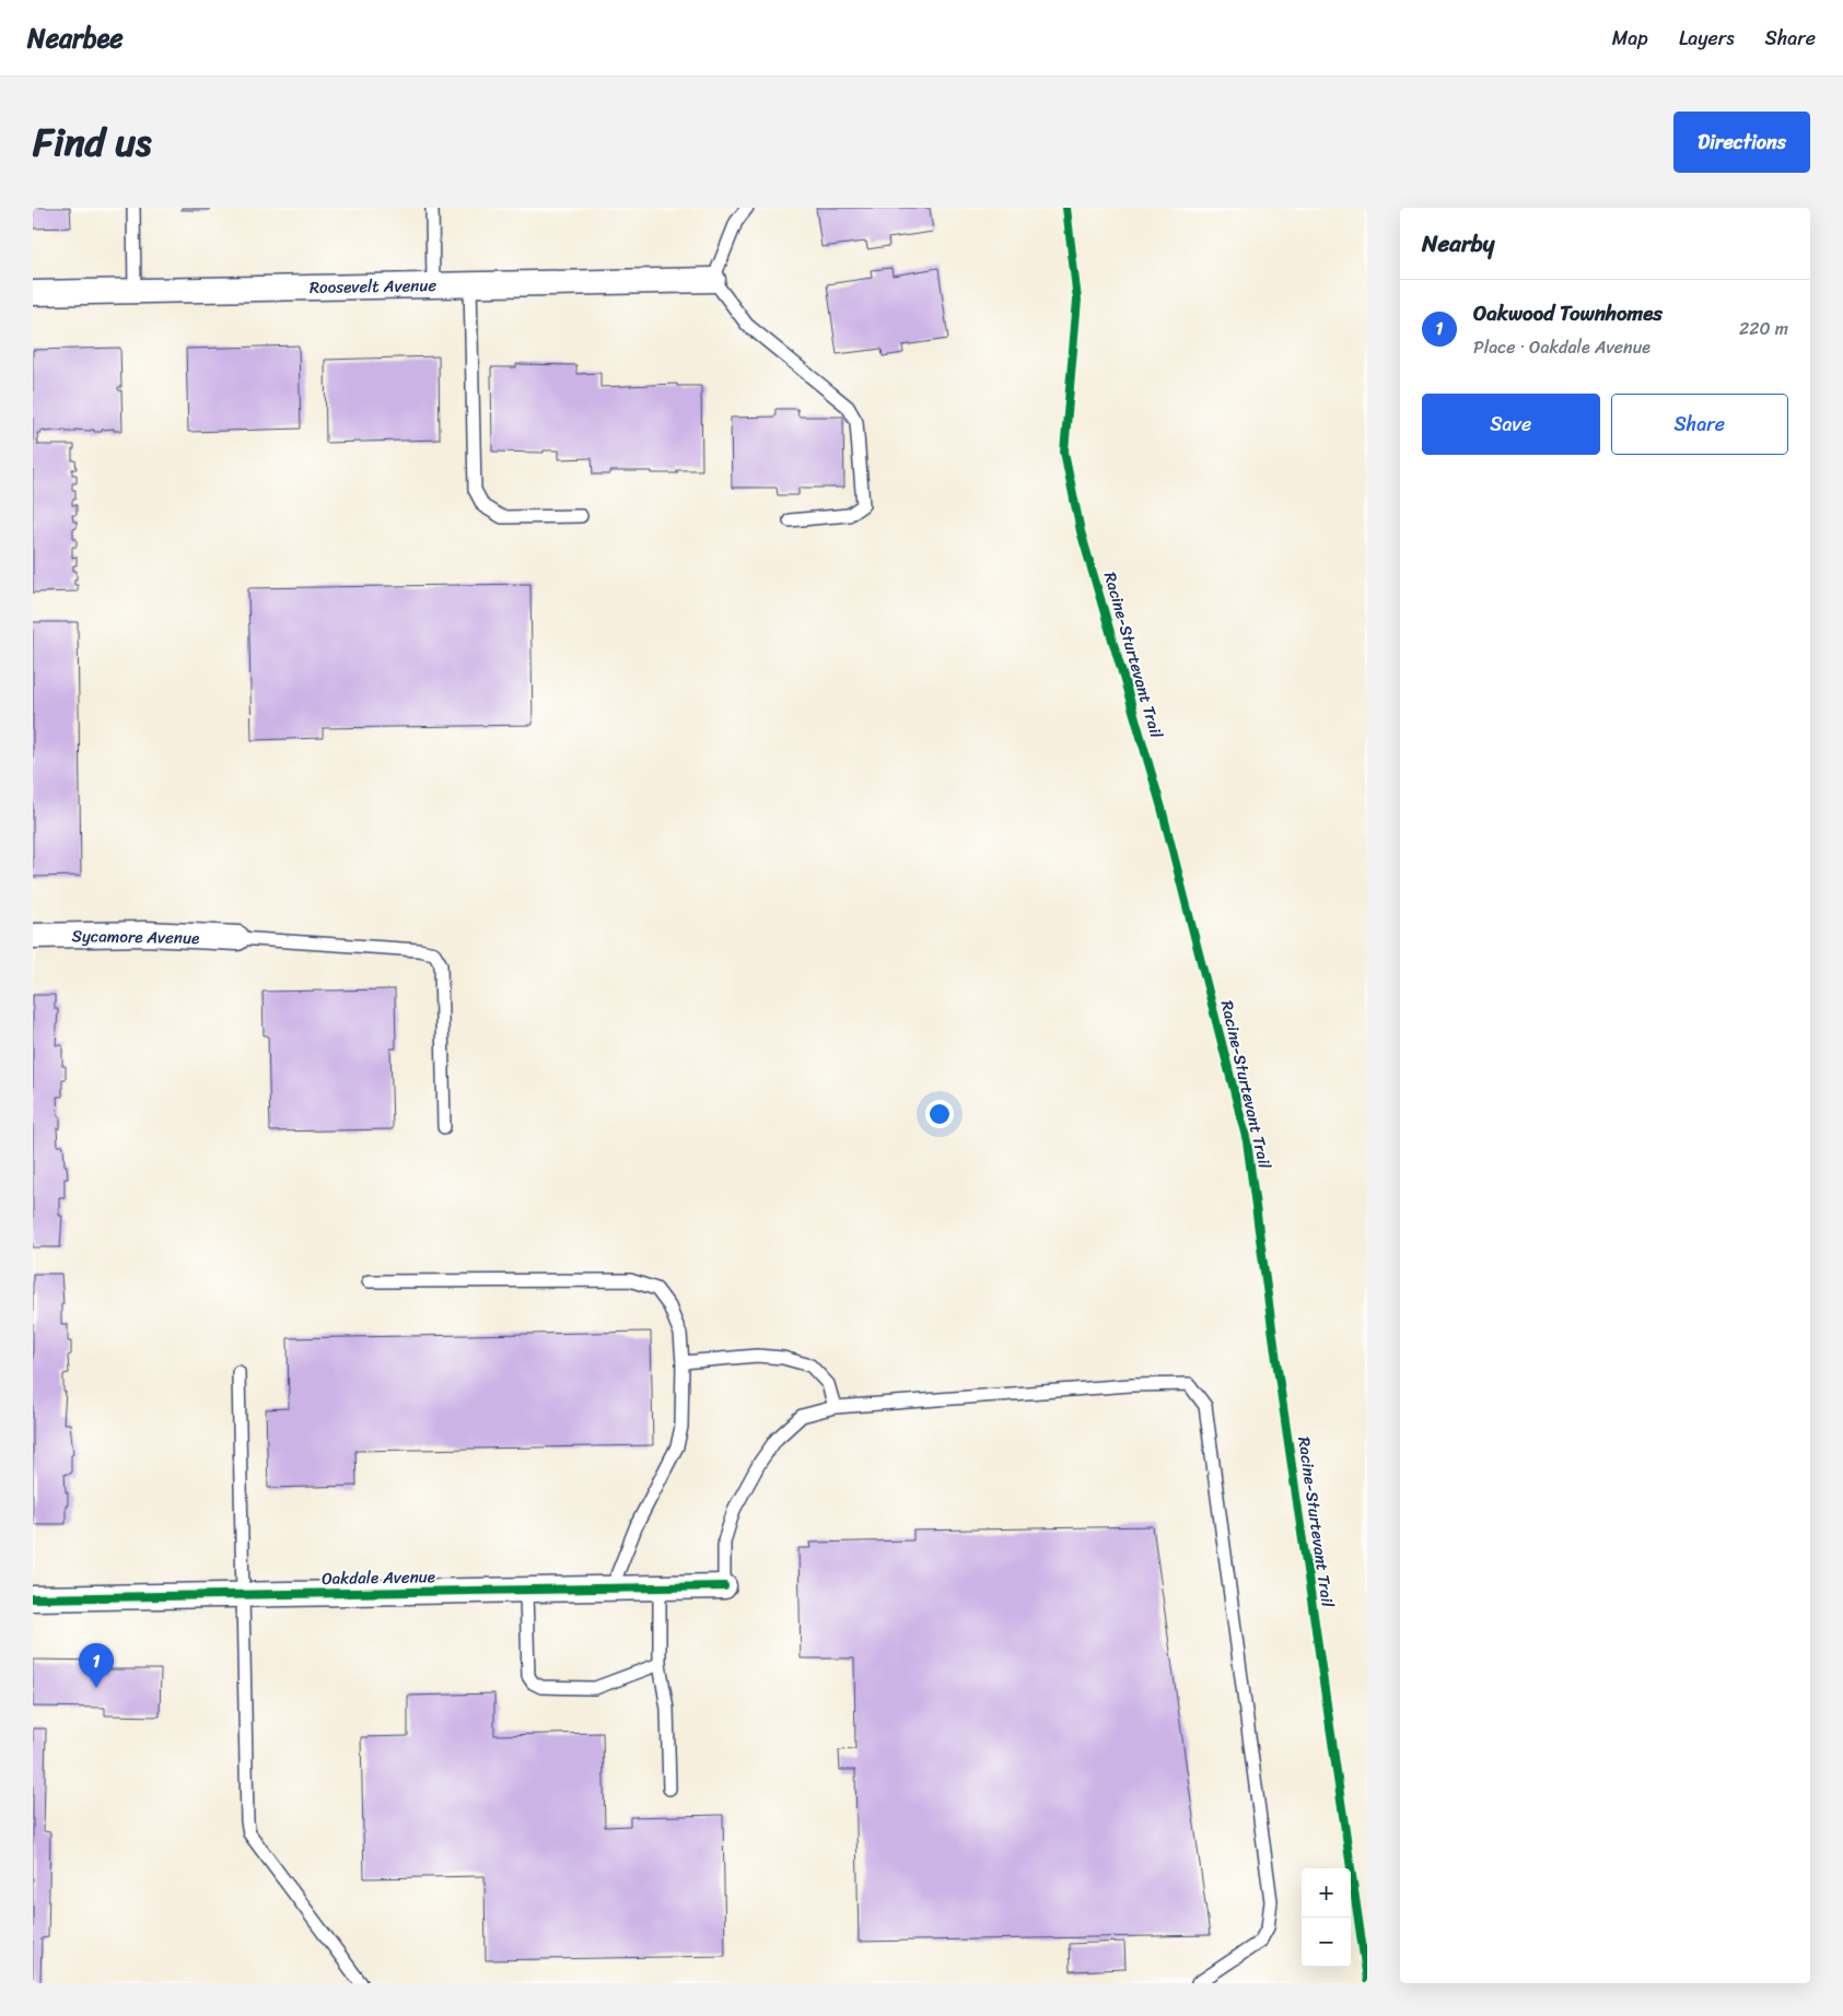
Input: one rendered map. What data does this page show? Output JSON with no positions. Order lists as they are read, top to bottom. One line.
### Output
{"streets":{"street":["Roosevelt Avenue","Sycamore Avenue","Oakdale Avenue"],"cycle path":["Racine-Sturtevant Trail"]},"page":{"header":"Nearbee","nav":["Map","Layers","Share"],"title":"Find us","buttons":["Directions",["Save","Share"]],"heading":"Nearby","list":[{"mark":"1","name":"Oakwood Townhomes","note":"Place · Oakdale Avenue","value":"220 m"}],"pins":"1","map_buttons":["+","−"]}}
